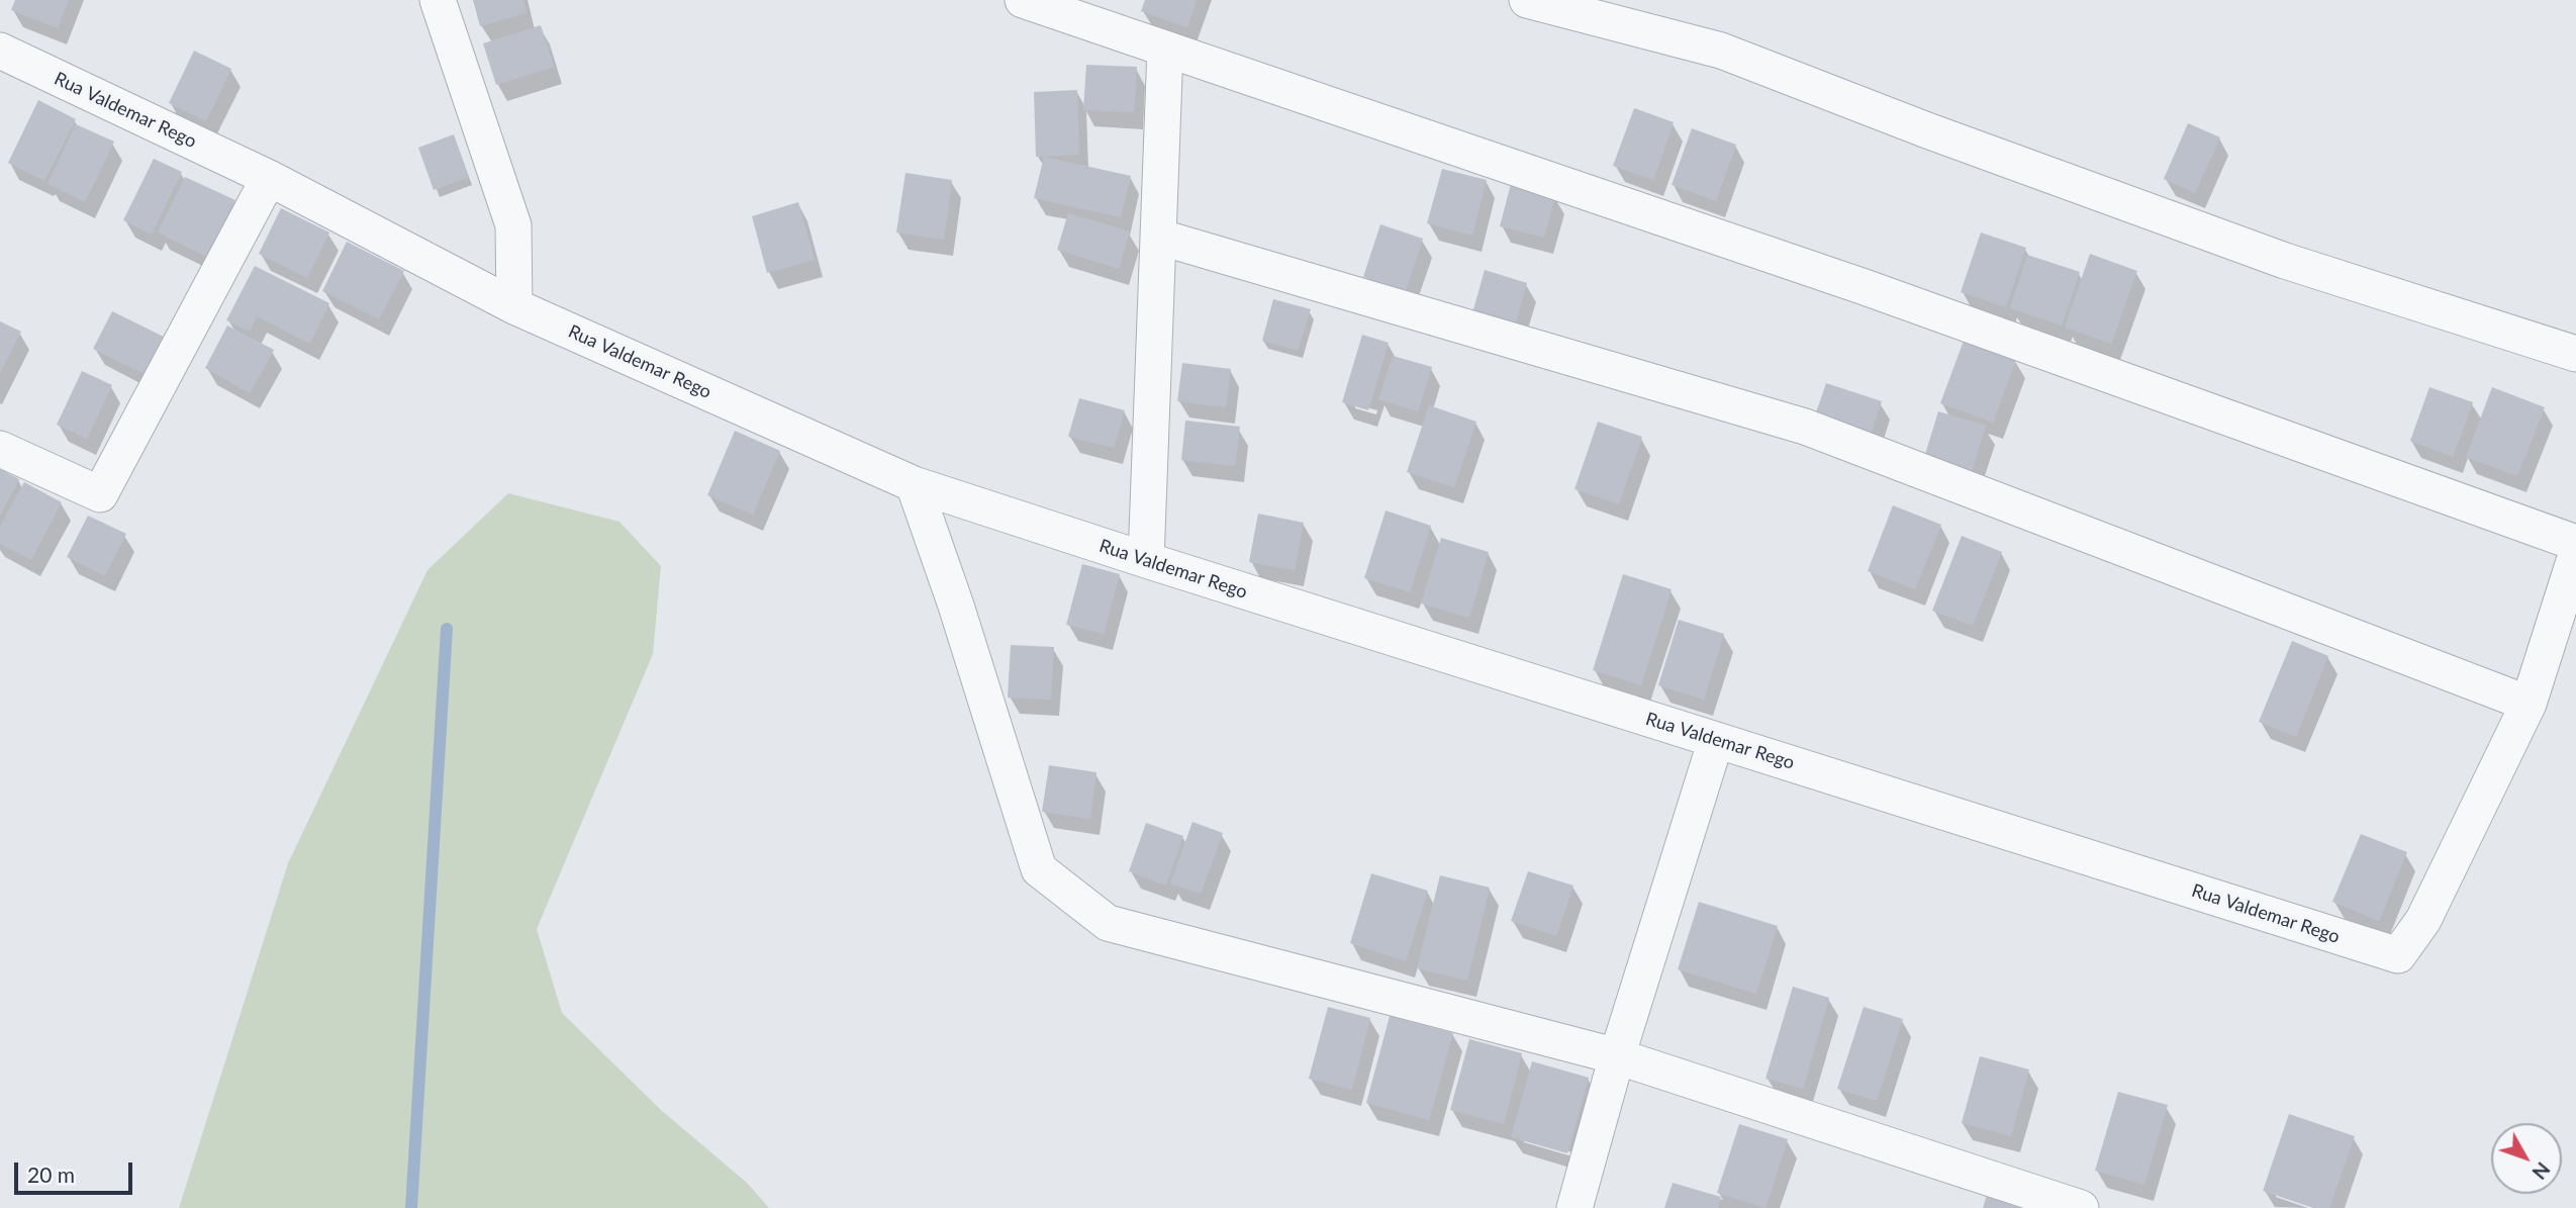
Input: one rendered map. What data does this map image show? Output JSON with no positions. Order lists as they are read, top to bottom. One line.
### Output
{"streets":{"street":["Rua Valdemar Rego"]},"scale_bar":"20 m","north":"bottom right"}
